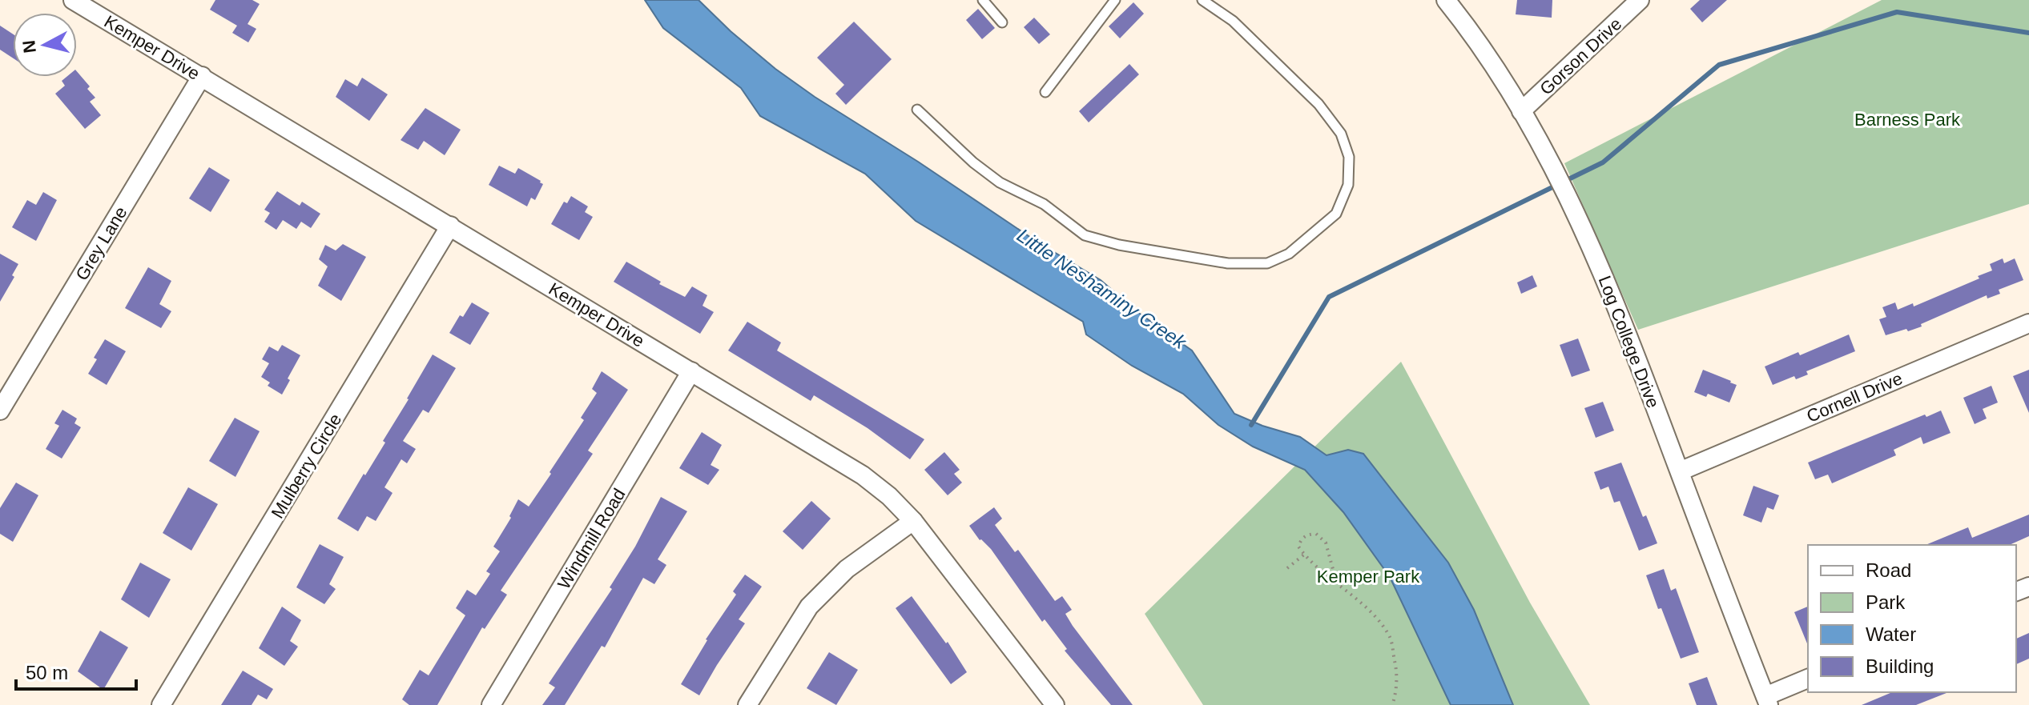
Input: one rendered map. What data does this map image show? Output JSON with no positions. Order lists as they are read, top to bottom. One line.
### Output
{"streets":{"street":["Kemper Drive","Gorson Drive","Grey Lane","Log College Drive","Cornell Drive","Mulberry Circle","Windmill Road"]},"crossings":[["Kemper Drive","Grey Lane"],["Kemper Drive","Mulberry Circle"],["Kemper Drive","Windmill Road"],["Gorson Drive","Log College Drive"],["Log College Drive","Cornell Drive"]],"water":["Little Neshaminy Creek"],"parks":["Barness Park","Kemper Park"],"legend":["Road","Park","Water","Building"],"scale_bar":"50 m","north":"left"}
